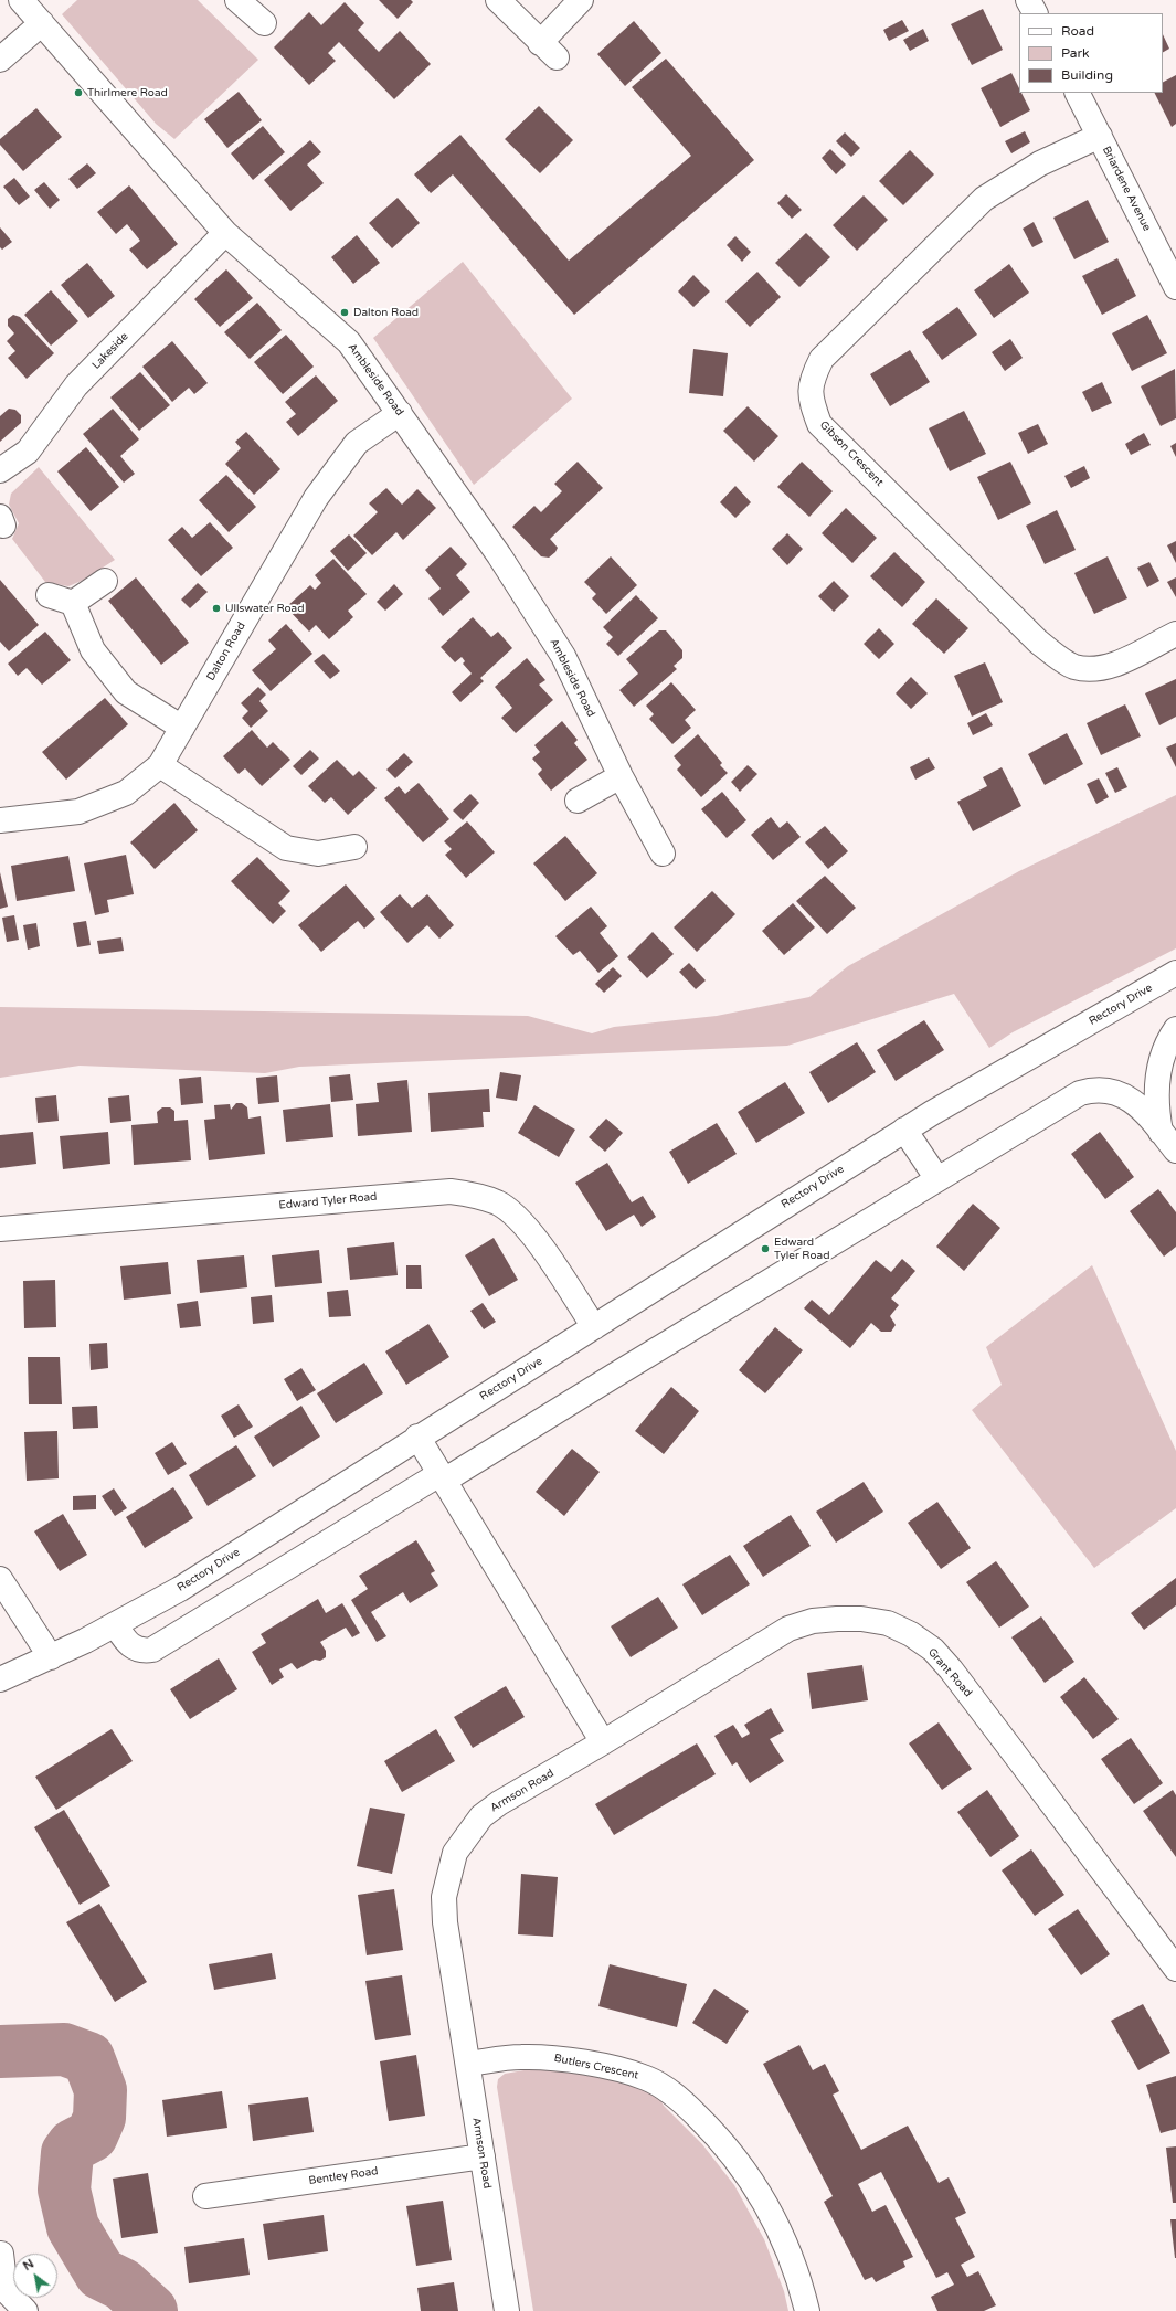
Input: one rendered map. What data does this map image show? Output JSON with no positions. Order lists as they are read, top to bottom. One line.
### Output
{"streets":{"street":["Briardene Avenue","Lakeside","Ambleside Road","Gibson Crescent","Dalton Road","Rectory Drive","Edward Tyler Road","Grant Road","Armson Road","Butlers Crescent","Bentley Road"]},"crossings":[["Briardene Avenue","Gibson Crescent"],["Lakeside","Ambleside Road"],["Ambleside Road","Dalton Road"],["Rectory Drive","Edward Tyler Road"],["Grant Road","Armson Road"],["Armson Road","Butlers Crescent"],["Armson Road","Bentley Road"]],"places":["Thirlmere Road","Dalton Road","Ullswater Road","Edward Tyler Road"],"legend":["Road","Park","Building"],"north":"top left"}
